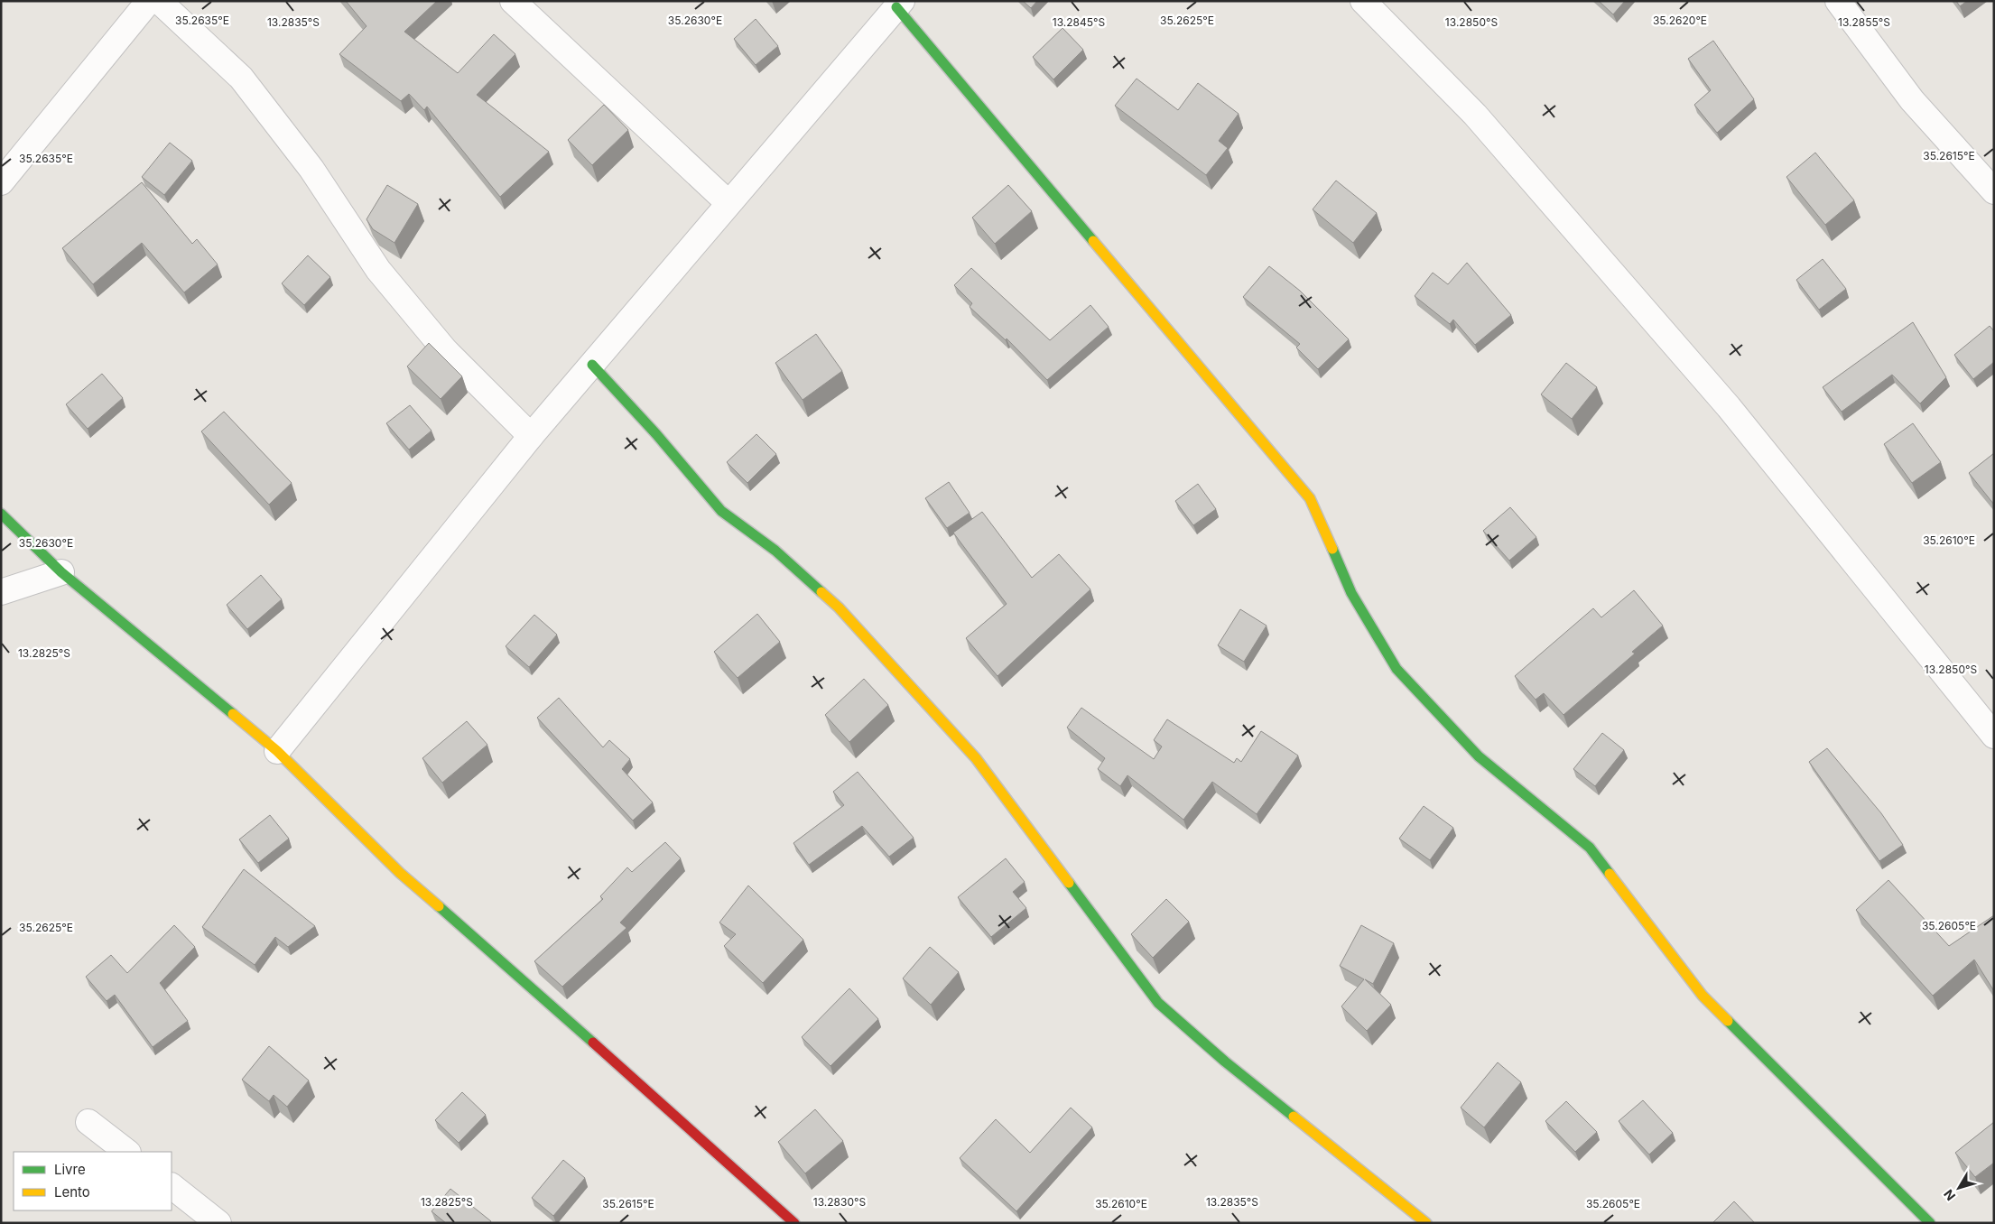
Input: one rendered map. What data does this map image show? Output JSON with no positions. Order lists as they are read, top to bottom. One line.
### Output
{"legend":["Livre","Lento"],"north":"bottom left","coordinates":["35.2635°E","35.2630°E","35.2625°E","35.2620°E","13.2855°S","13.2835°S","13.2845°S","13.2850°S","35.2615°E","35.2610°E","13.2825°S","35.2605°E","13.2830°S"]}
